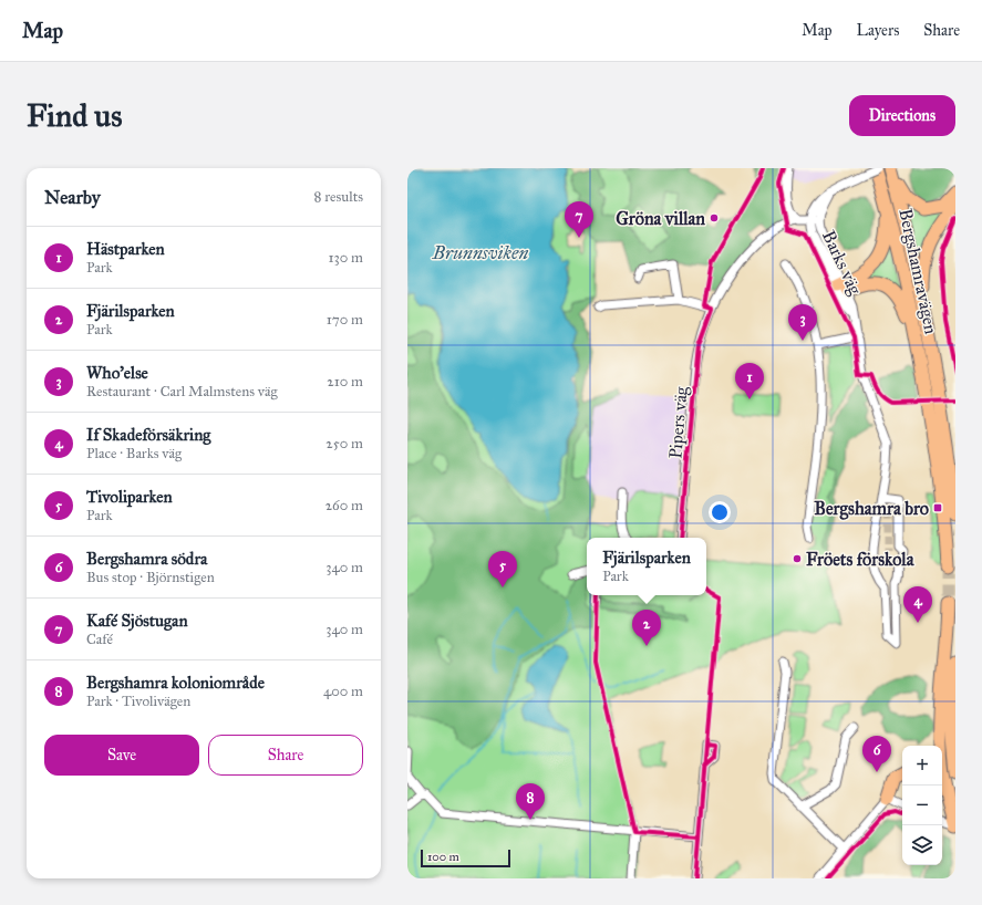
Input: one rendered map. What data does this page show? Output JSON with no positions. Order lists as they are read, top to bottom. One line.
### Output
{"streets":{"highway":["Bergshamravägen"],"street":["Barks väg","Pipers väg"]},"crossings":[["Barks väg","Pipers väg"]],"water":["Brunnsviken"],"places":{"other":["Gröna villan","Fröets förskola"],"transit":["Bergshamra bro"]},"scale_bar":"100 m","page":{"header":"Map","nav":["Map","Layers","Share"],"buttons":["Directions",["Save","Share"]],"title":"Find us","heading":["Nearby","8 results"],"pins":["7","3","1","5","4","2","6","8"],"list":[{"mark":"1","name":"Hästparken","note":"Park","value":"130 m"},{"mark":"2","name":"Fjärilsparken","note":"Park","value":"170 m"},{"mark":"3","name":"Who'else","note":"Restaurant · Carl Malmstens väg","value":"210 m"},{"mark":"4","name":"If Skadeförsäkring","note":"Place · Barks väg","value":"250 m"},{"mark":"5","name":"Tivoliparken","note":"Park","value":"260 m"},{"mark":"6","name":"Bergshamra södra","note":"Bus stop · Björnstigen","value":"340 m"},{"mark":"7","name":"Kafé Sjöstugan","note":"Café","value":"340 m"},{"mark":"8","name":"Bergshamra koloniområde","note":"Park · Tivolivägen","value":"400 m"}],"popup":["Fjärilsparken","Park"],"map_buttons":["+","−"],"scale":"100 m"}}
